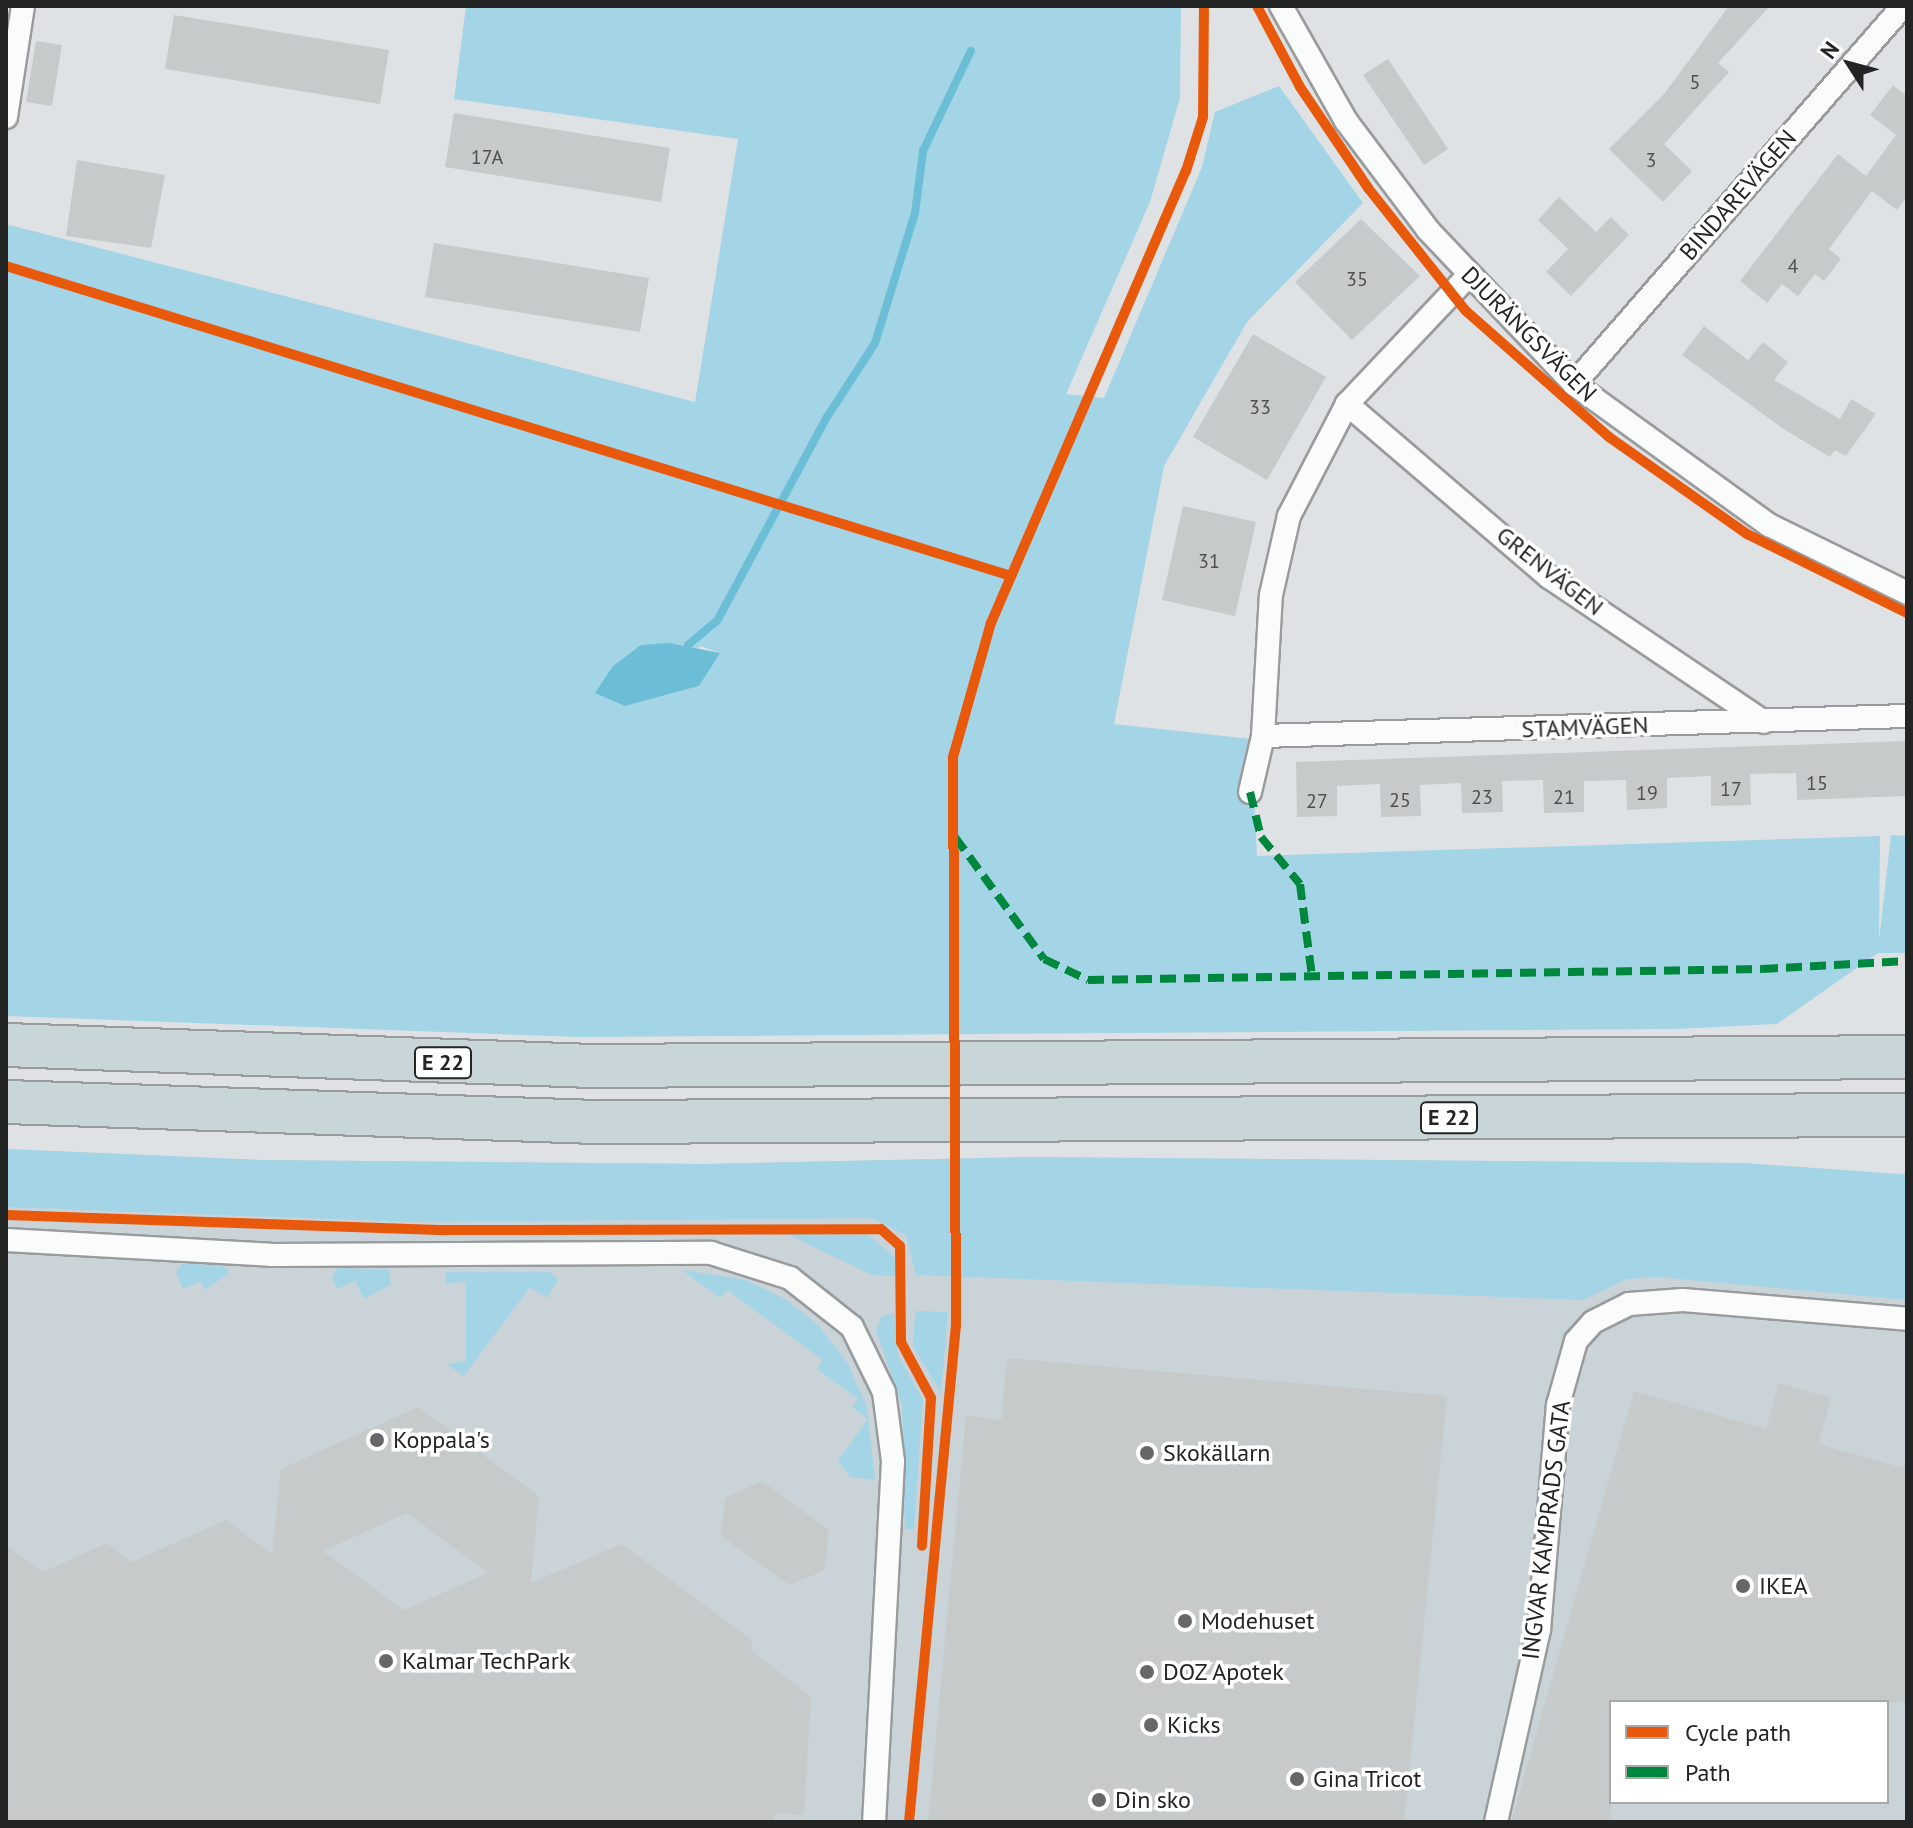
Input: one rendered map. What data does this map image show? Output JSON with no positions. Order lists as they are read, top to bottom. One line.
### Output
{"streets":{"highway":["E 22"],"street":["BINDAREVÄGEN","DJURÄNGSVÄGEN","GRENVÄGEN","STAMVÄGEN","INGVAR KAMPRADS GATA"]},"crossings":[["BINDAREVÄGEN","DJURÄNGSVÄGEN"],["GRENVÄGEN","STAMVÄGEN"]],"places":["Koppala's","Skokällarn","IKEA","Modehuset","Kalmar TechPark","DOZ Apotek","Kicks","Gina Tricot","Din sko"],"house_numbers":["5","17A","3","4","35","33","31","15","17","19","23","21","25","27"],"legend":["Cycle path","Path"],"north":"top left"}
